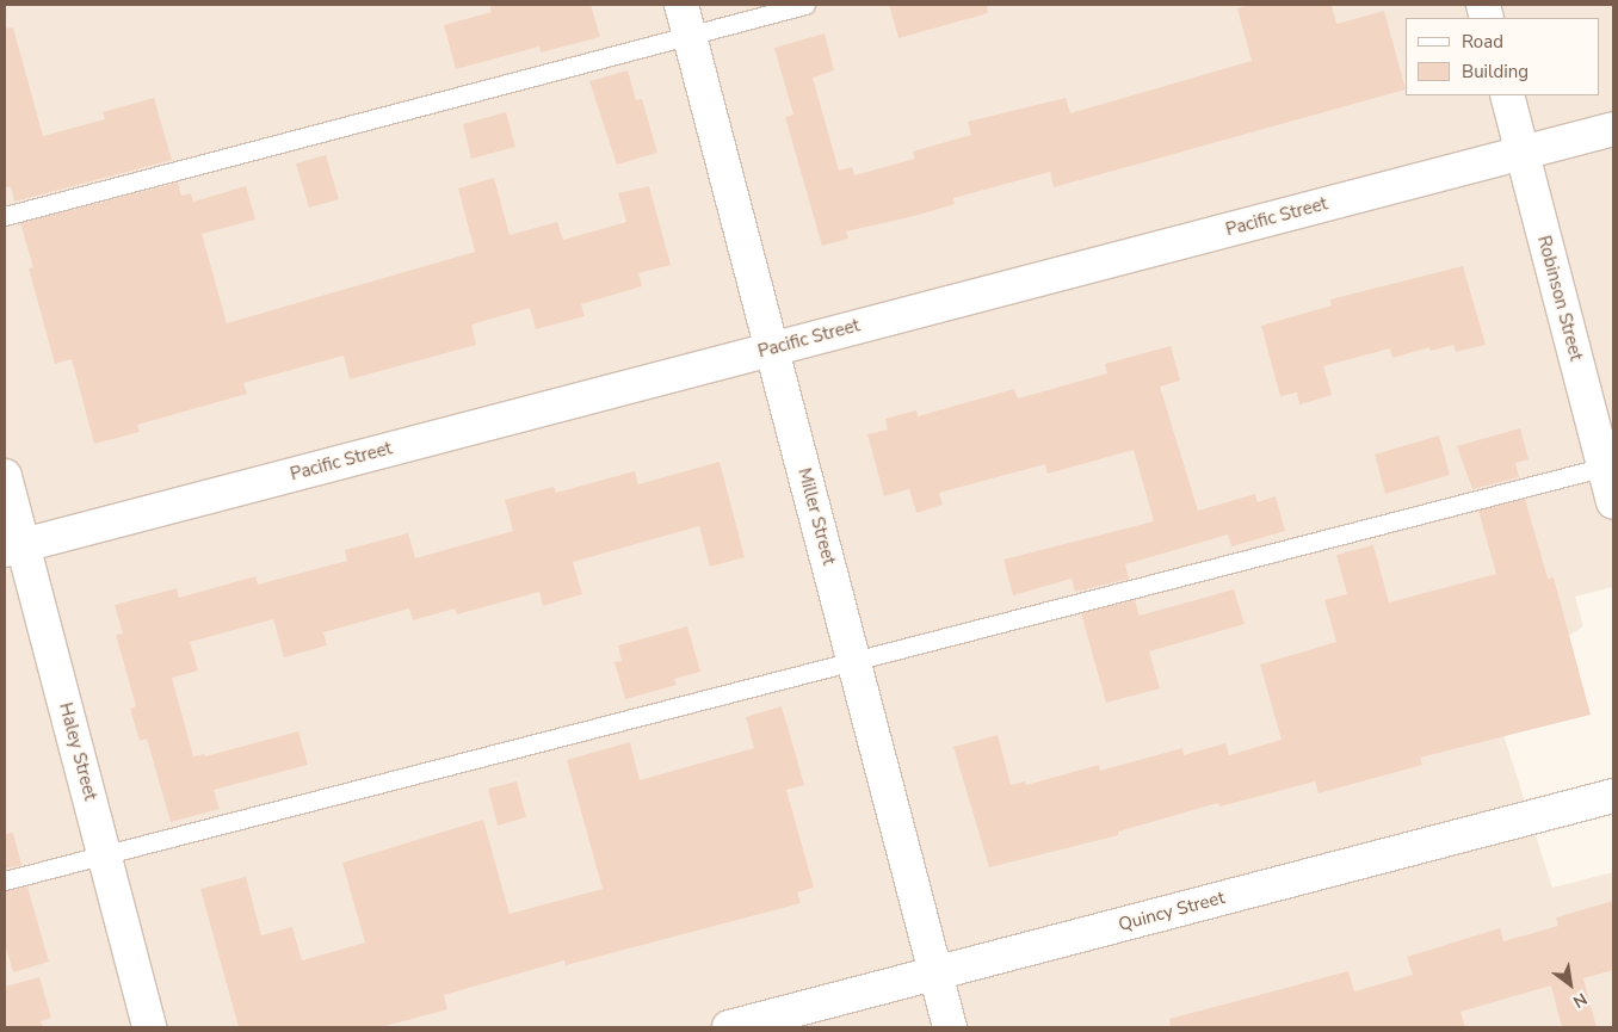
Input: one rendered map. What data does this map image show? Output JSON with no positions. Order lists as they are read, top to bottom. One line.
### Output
{"streets":{"street":["Pacific Street","Robinson Street","Miller Street","Haley Street","Quincy Street"]},"crossings":[["Pacific Street","Robinson Street"],["Pacific Street","Miller Street"],["Pacific Street","Haley Street"],["Miller Street","Quincy Street"]],"legend":["Road","Building"],"north":"bottom right"}
